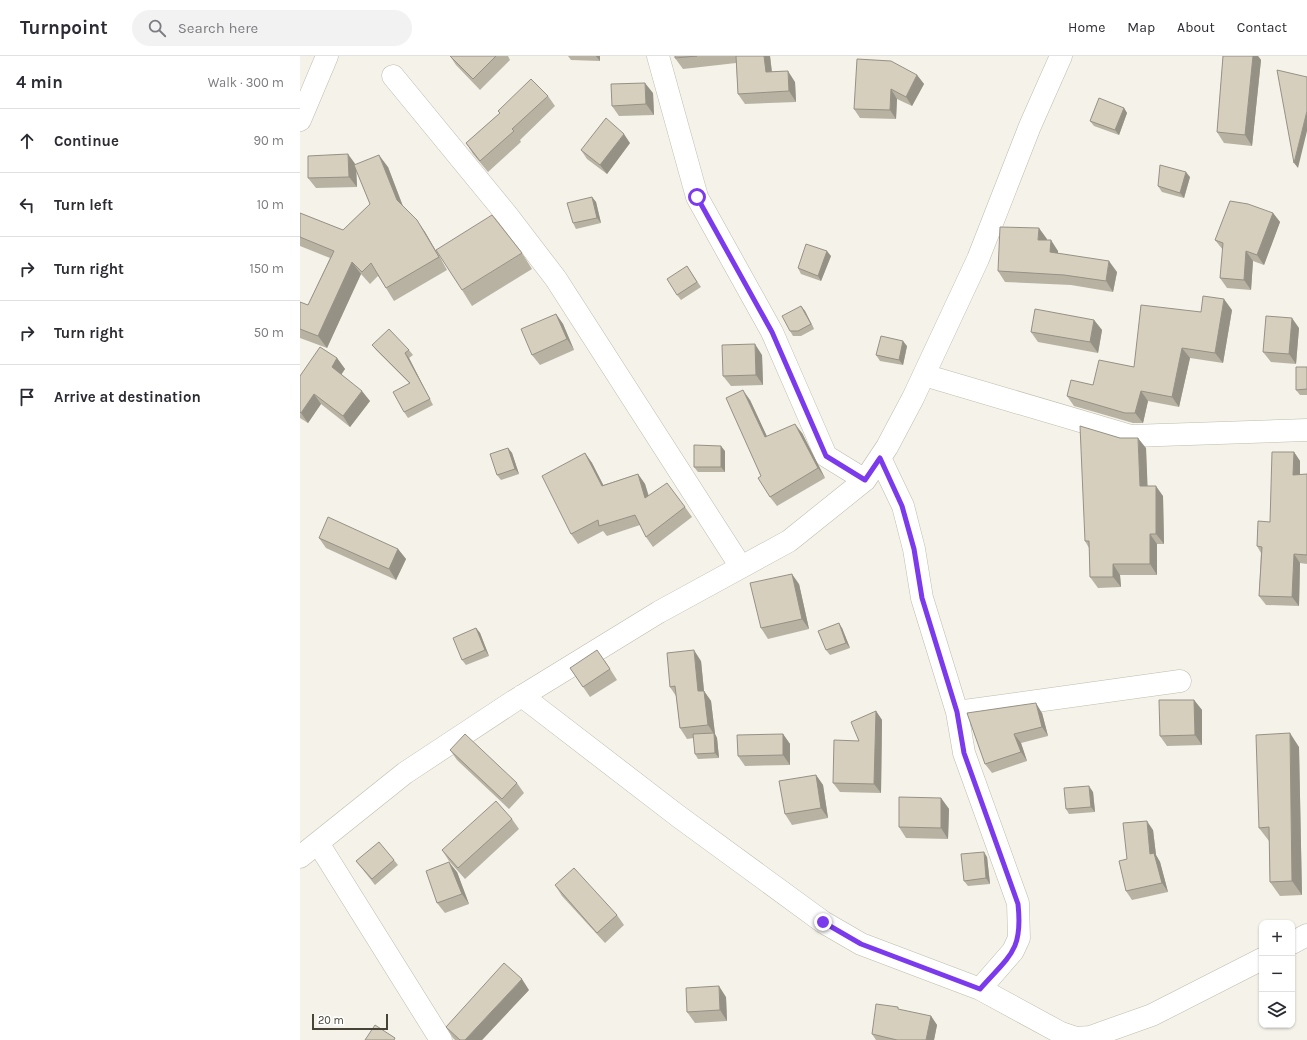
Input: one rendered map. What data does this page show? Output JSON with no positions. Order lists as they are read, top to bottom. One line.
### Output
{"scale_bar":"20 m","page":{"header":"Turnpoint","search":"Search here","nav":["Home","Map","About","Contact"],"heading":["4 min","Walk · 300 m"],"list":[["Continue","90 m"],["Turn left","10 m"],["Turn right","150 m"],["Turn right","50 m"],"Arrive at destination"],"map_buttons":["+","−"],"scale":"20 m"}}
